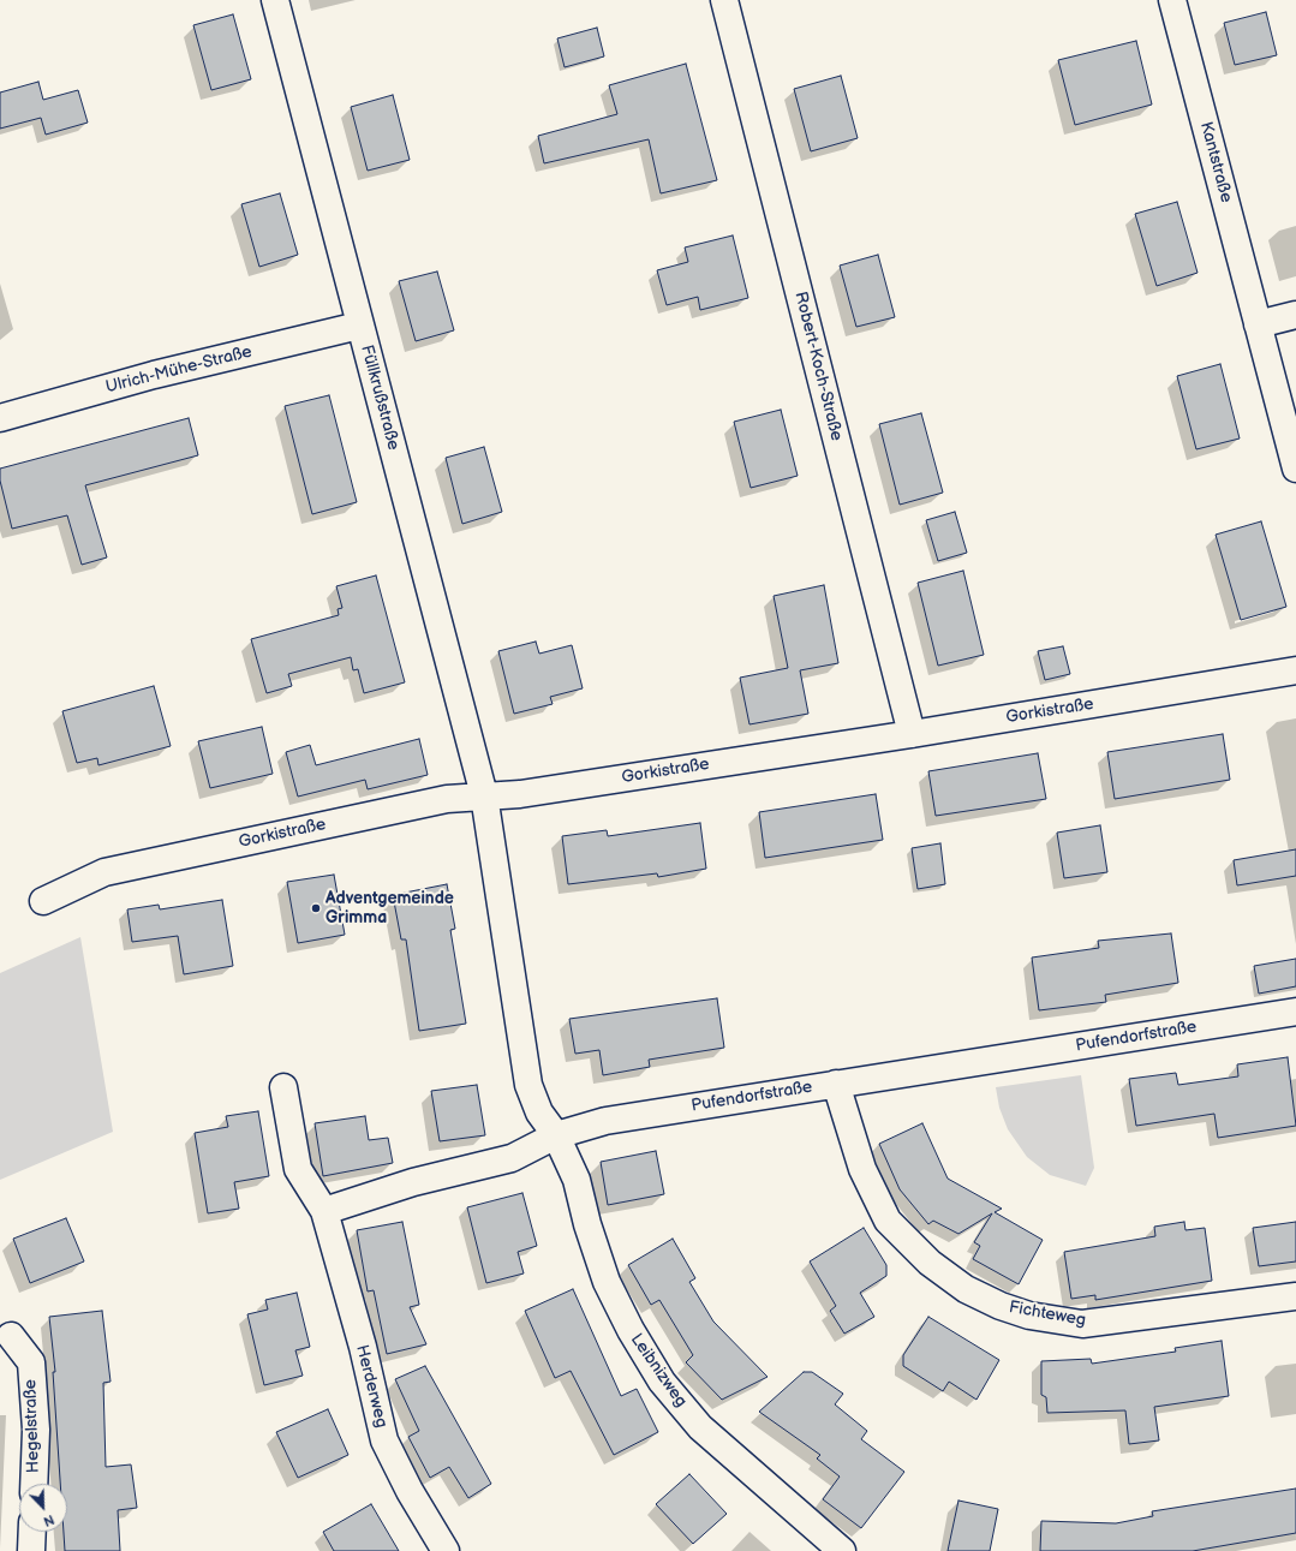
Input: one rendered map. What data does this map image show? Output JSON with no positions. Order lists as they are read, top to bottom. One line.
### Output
{"streets":{"street":["Kantstraße","Robert-Koch-Straße","Ulrich-Mühe-Straße","Füllkrußstraße","Gorkistraße","Pufendorfstraße","Fichteweg","Leibnizweg","Herderweg","Hegelstraße"]},"crossings":[["Robert-Koch-Straße","Gorkistraße"],["Ulrich-Mühe-Straße","Füllkrußstraße"],["Füllkrußstraße","Gorkistraße"],["Pufendorfstraße","Fichteweg"],["Pufendorfstraße","Leibnizweg"]],"places":["Adventgemeinde Grimma"],"north":"bottom right"}
